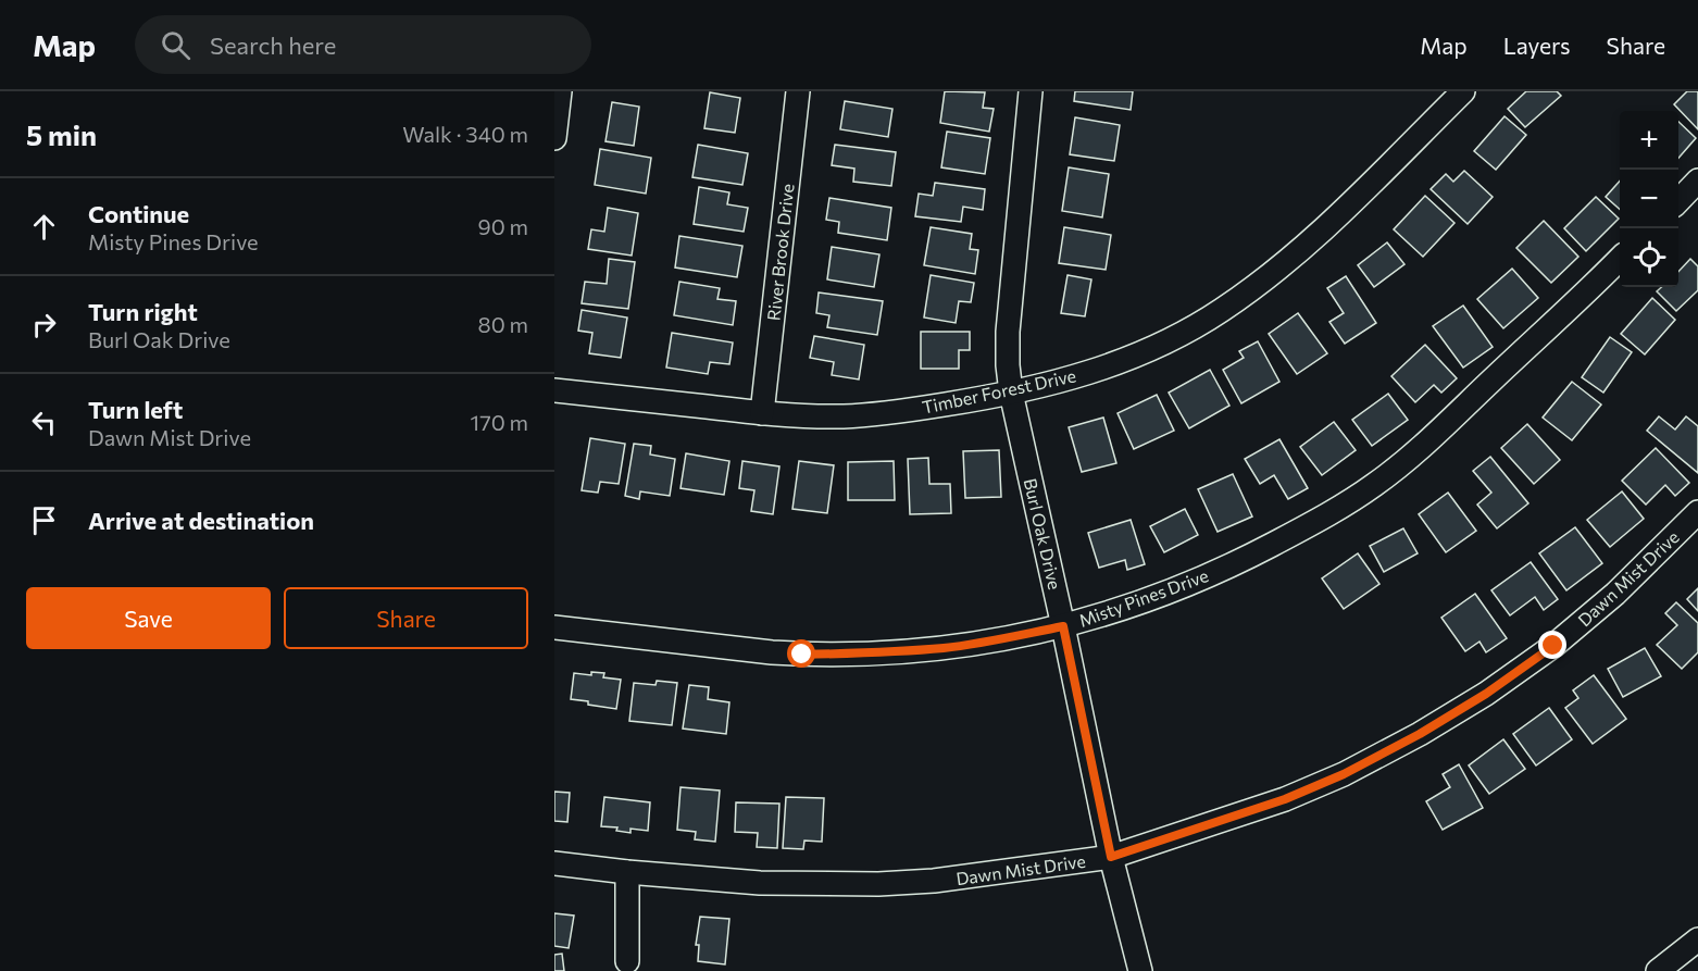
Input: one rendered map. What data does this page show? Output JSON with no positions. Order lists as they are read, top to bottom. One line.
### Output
{"streets":{"street":["River Brook Drive","Timber Forest Drive","Burl Oak Drive","Dawn Mist Drive","Misty Pines Drive"]},"crossings":[["River Brook Drive","Timber Forest Drive"],["Timber Forest Drive","Burl Oak Drive"],["Burl Oak Drive","Dawn Mist Drive"],["Burl Oak Drive","Misty Pines Drive"]],"page":{"header":"Map","search":"Search here","nav":["Map","Layers","Share"],"heading":["5 min","Walk · 340 m"],"map_buttons":["+","−"],"list":[["Continue","Misty Pines Drive","90 m"],["Turn right","Burl Oak Drive","80 m"],["Turn left","Dawn Mist Drive","170 m"],"Arrive at destination"],"buttons":["Save","Share"]}}
